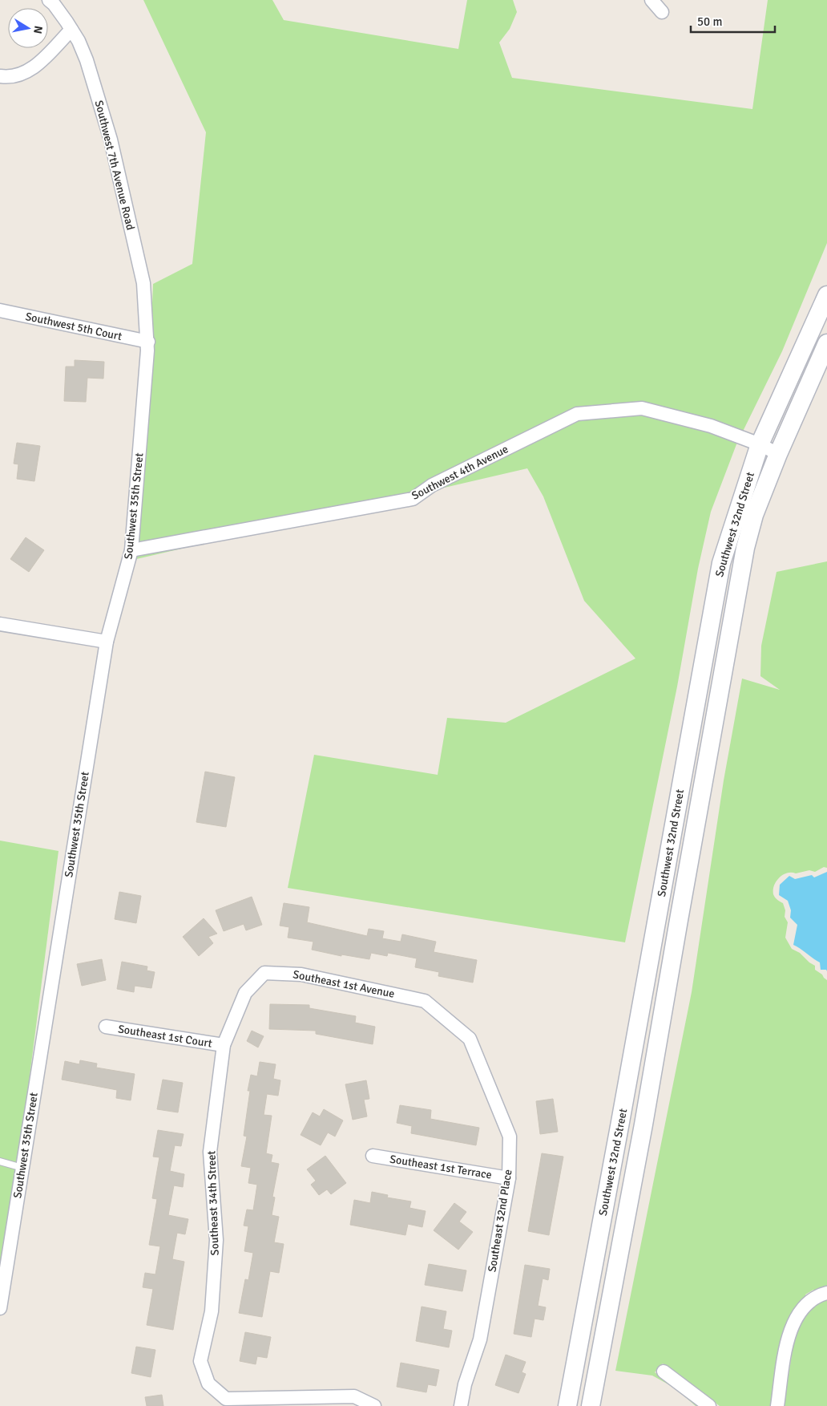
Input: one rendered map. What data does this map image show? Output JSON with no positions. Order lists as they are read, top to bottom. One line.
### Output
{"streets":{"main road":["Southwest 32nd Street"],"street":["Southwest 7th Avenue Road","Southwest 5th Court","Southwest 4th Avenue","Southwest 35th Street","Southeast 1st Avenue","Southeast 1st Court","Southeast 1st Terrace","Southeast 34th Street","Southeast 32nd Place"]},"crossings":[["Southwest 7th Avenue Road","Southwest 5th Court"],["Southwest 7th Avenue Road","Southwest 35th Street"],["Southwest 5th Court","Southwest 35th Street"],["Southwest 4th Avenue","Southwest 35th Street"],["Southwest 4th Avenue","Southwest 32nd Street"],["Southeast 1st Avenue","Southeast 1st Court"],["Southeast 1st Avenue","Southeast 34th Street"],["Southeast 1st Avenue","Southeast 32nd Place"],["Southeast 1st Court","Southeast 34th Street"],["Southeast 1st Terrace","Southeast 32nd Place"]],"scale_bar":"50 m","north":"right"}
